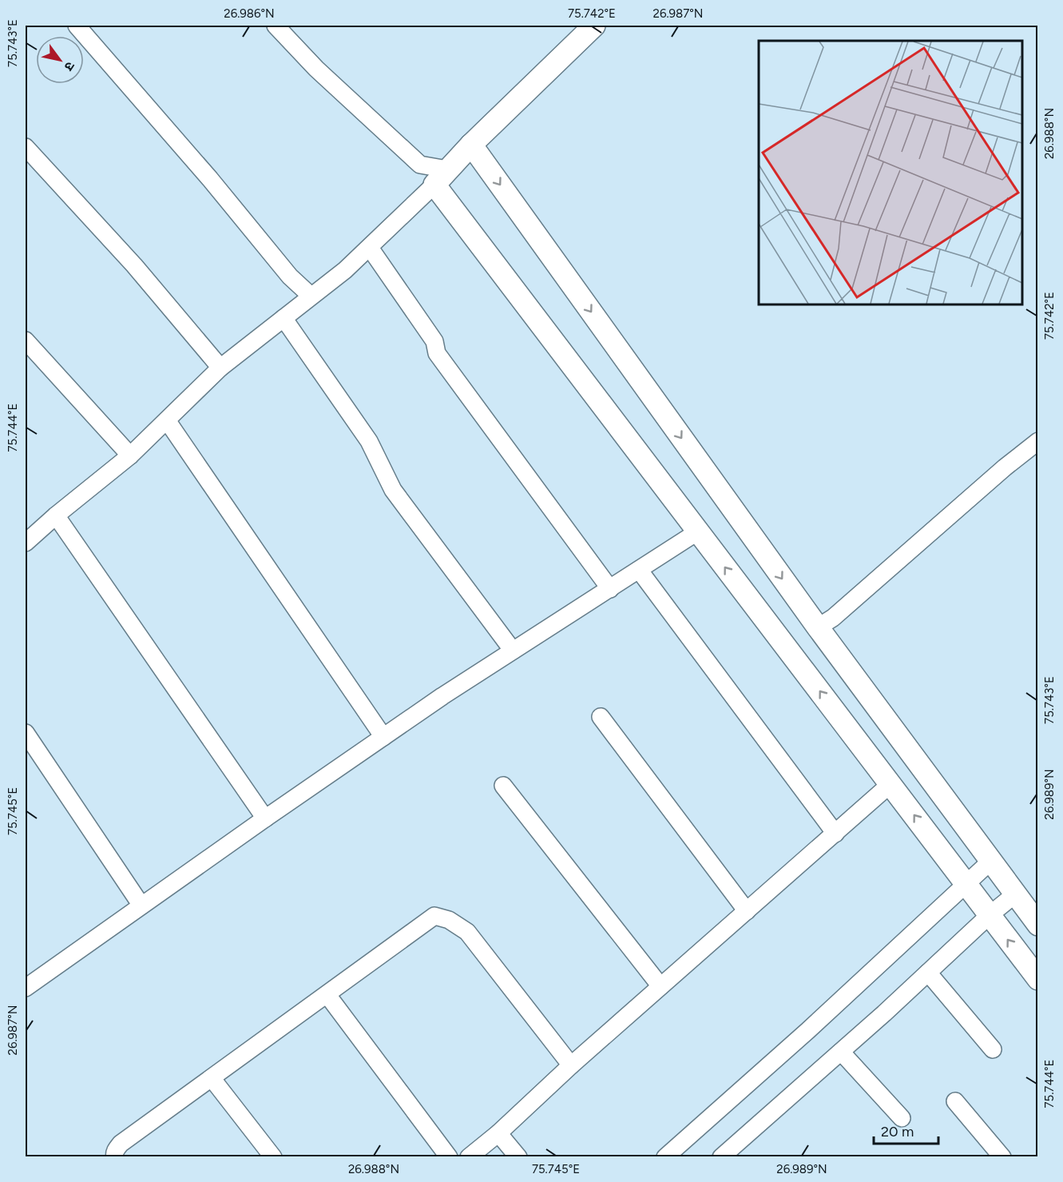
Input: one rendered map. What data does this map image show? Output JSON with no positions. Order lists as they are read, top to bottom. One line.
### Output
{"scale_bar":"20 m","north":"bottom right","coordinates":["26.986°N","75.742°E","26.987°N","75.743°E","26.988°N","75.744°E","26.989°N","75.745°E"]}
